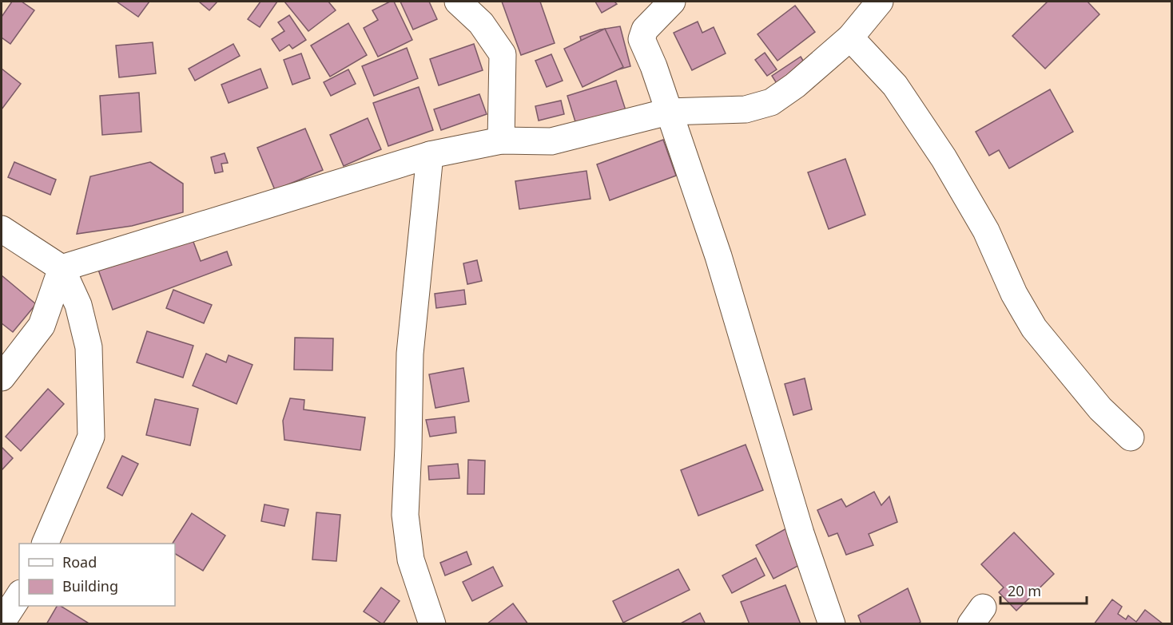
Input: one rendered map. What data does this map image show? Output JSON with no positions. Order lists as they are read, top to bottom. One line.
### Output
{"legend":["Road","Building"],"scale_bar":"20 m"}
